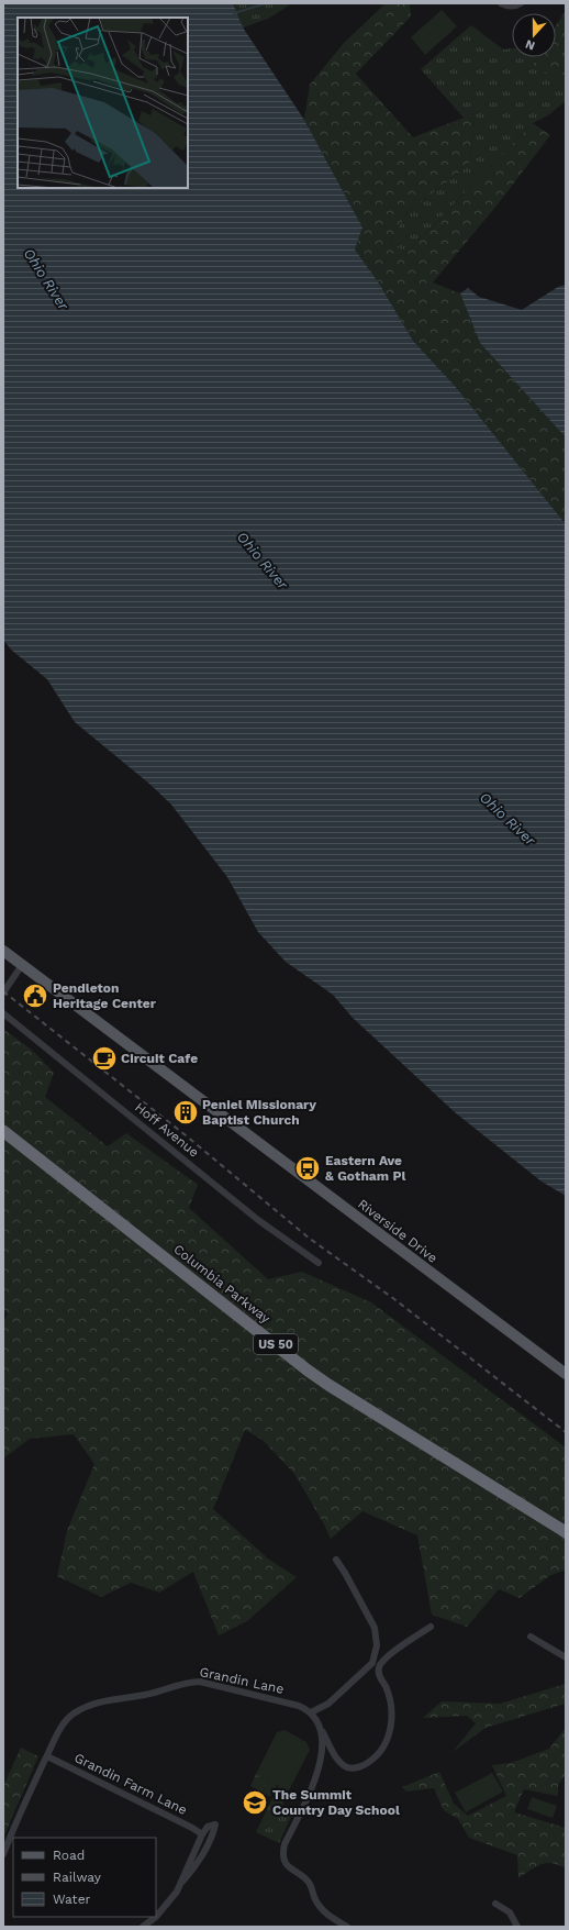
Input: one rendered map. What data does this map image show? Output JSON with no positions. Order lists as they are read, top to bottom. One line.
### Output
{"streets":{"highway":["Columbia Parkway","US 50"],"main road":["Riverside Drive"],"street":["Hoff Avenue","Grandin Lane","Grandin Farm Lane"]},"crossings":[["Grandin Lane","Grandin Farm Lane"]],"water":["Ohio River"],"places":{"public building":["Pendleton Heritage Center"],"cafe":["Circuit Cafe"],"building":["Peniel Missionary Baptist Church"],"bus stop":["Eastern Ave & Gotham Pl"],"school or university":["The Summit Country Day School"]},"legend":["Road","Railway","Water"],"north":"bottom"}
